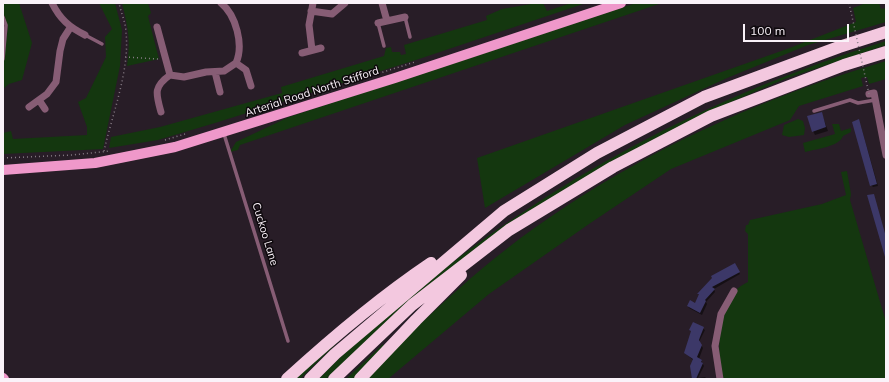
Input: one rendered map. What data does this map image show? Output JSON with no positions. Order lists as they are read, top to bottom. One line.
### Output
{"streets":{"main road":["Arterial Road North Stifford"],"lane":["Cuckoo Lane"]},"crossings":[["Arterial Road North Stifford","Cuckoo Lane"]],"scale_bar":"100 m"}
